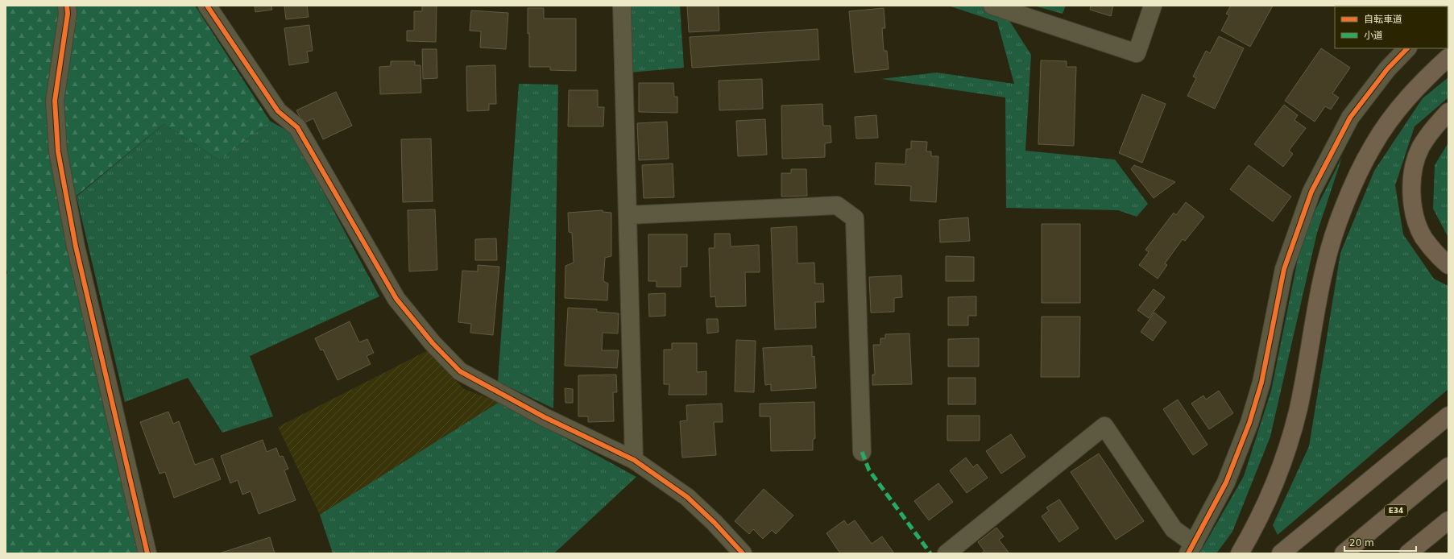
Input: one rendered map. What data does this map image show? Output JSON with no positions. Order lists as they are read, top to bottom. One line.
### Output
{"streets":{"highway":["E34"]},"legend":["自転車道","小道"],"scale_bar":"20 m"}
